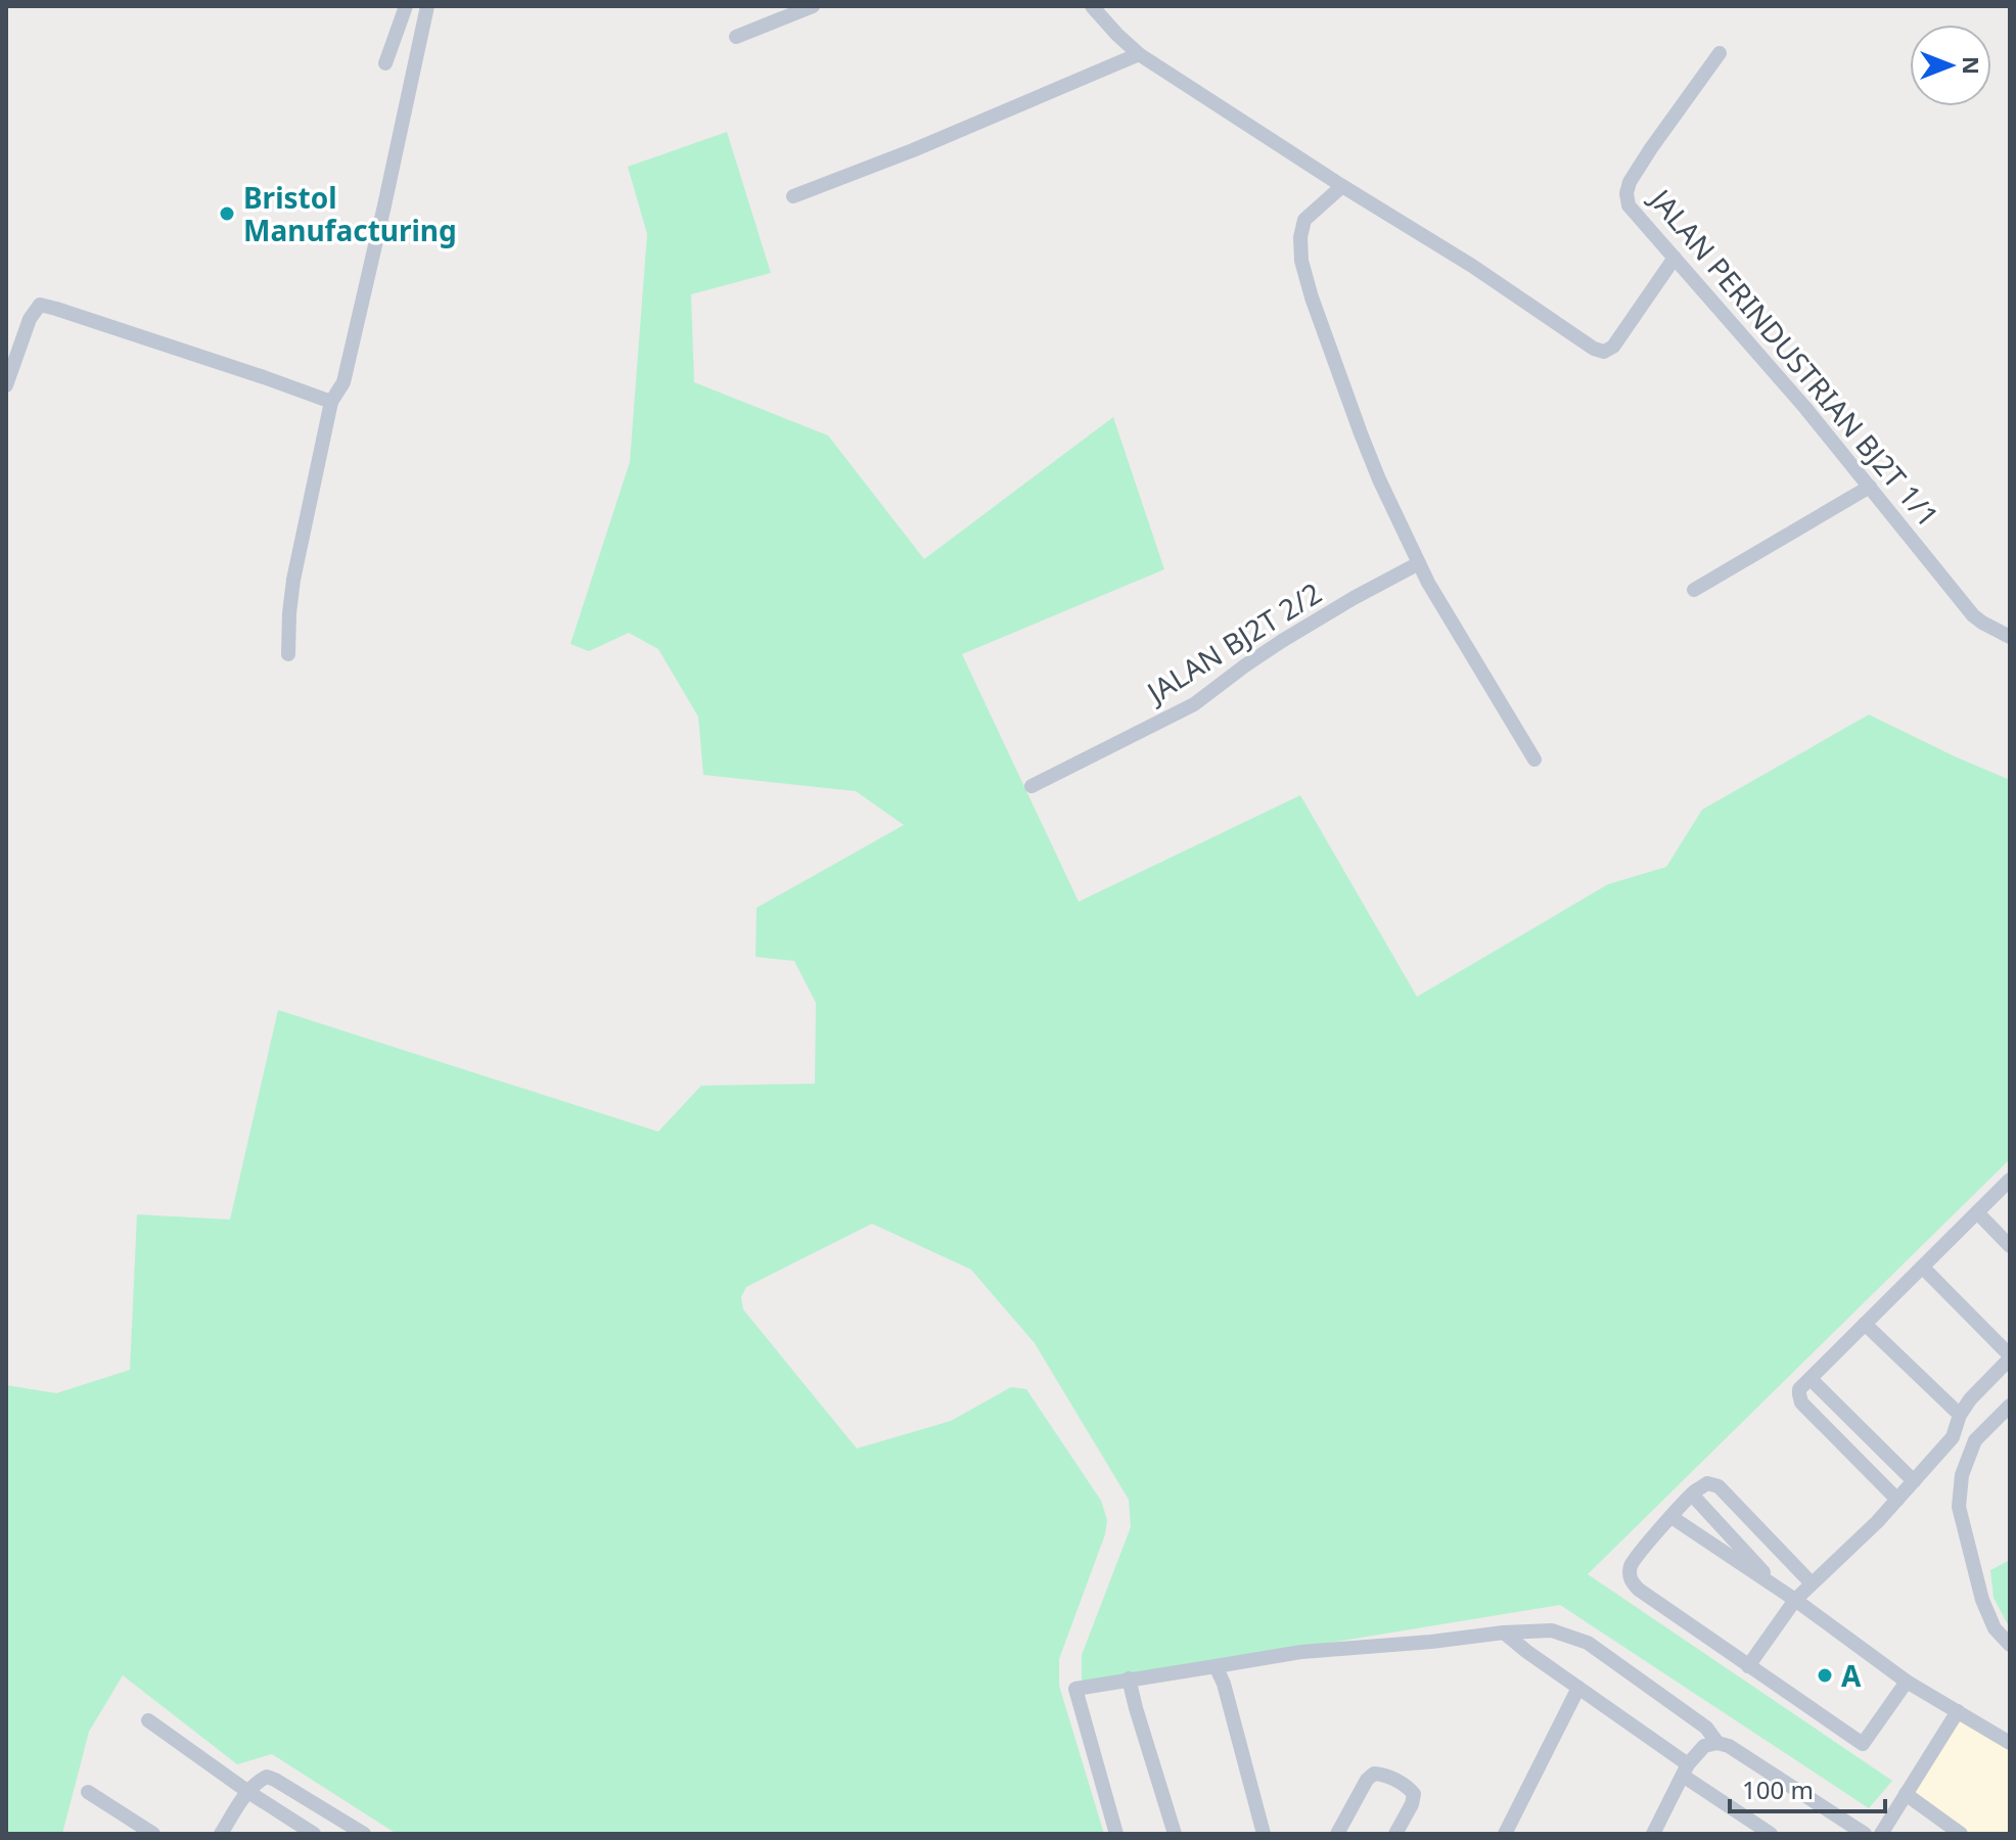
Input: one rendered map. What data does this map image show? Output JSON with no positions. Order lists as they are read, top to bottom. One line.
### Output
{"streets":{"street":["JALAN PERINDUSTRIAN BJ2T 1/1","JALAN BJ2T 2/2"]},"places":["Bristol Manufacturing","A"],"scale_bar":"100 m","north":"right"}
